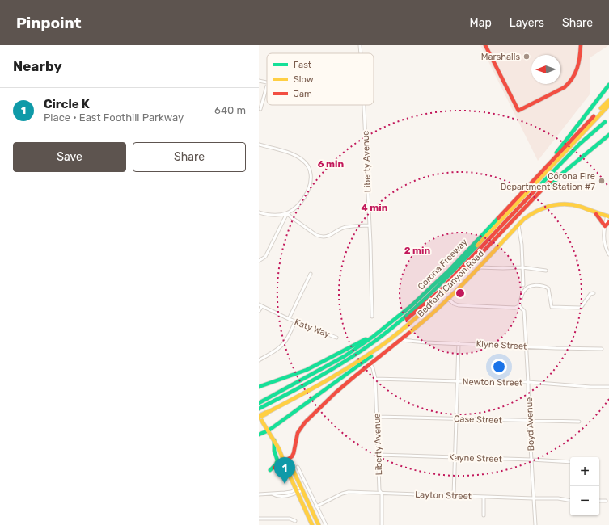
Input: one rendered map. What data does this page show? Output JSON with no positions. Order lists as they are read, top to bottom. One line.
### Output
{"streets":{"main road":["Corona Freeway","Bedford Canyon Road"],"street":["Liberty Avenue","Katy Way","Klyne Street","Newton Street","Case Street","Boyd Avenue","Kayne Street","Layton Street"]},"crossings":[["Liberty Avenue","Bedford Canyon Road"],["Liberty Avenue","Newton Street"],["Liberty Avenue","Case Street"],["Liberty Avenue","Kayne Street"],["Liberty Avenue","Layton Street"],["Bedford Canyon Road","Klyne Street"],["Klyne Street","Boyd Avenue"],["Newton Street","Boyd Avenue"],["Case Street","Boyd Avenue"],["Boyd Avenue","Kayne Street"],["Boyd Avenue","Layton Street"]],"places":["Marshalls","Corona Fire Department Station #7"],"legend":["Fast","Slow","Jam"],"north":"left","page":{"header":"Pinpoint","nav":["Map","Layers","Share"],"heading":"Nearby","list":[{"mark":"1","name":"Circle K","note":"Place · East Foothill Parkway","value":"640 m"}],"buttons":["Save","Share"],"map_buttons":["+","−"],"pins":"1"},"rings":["6 min","4 min","2 min"]}
